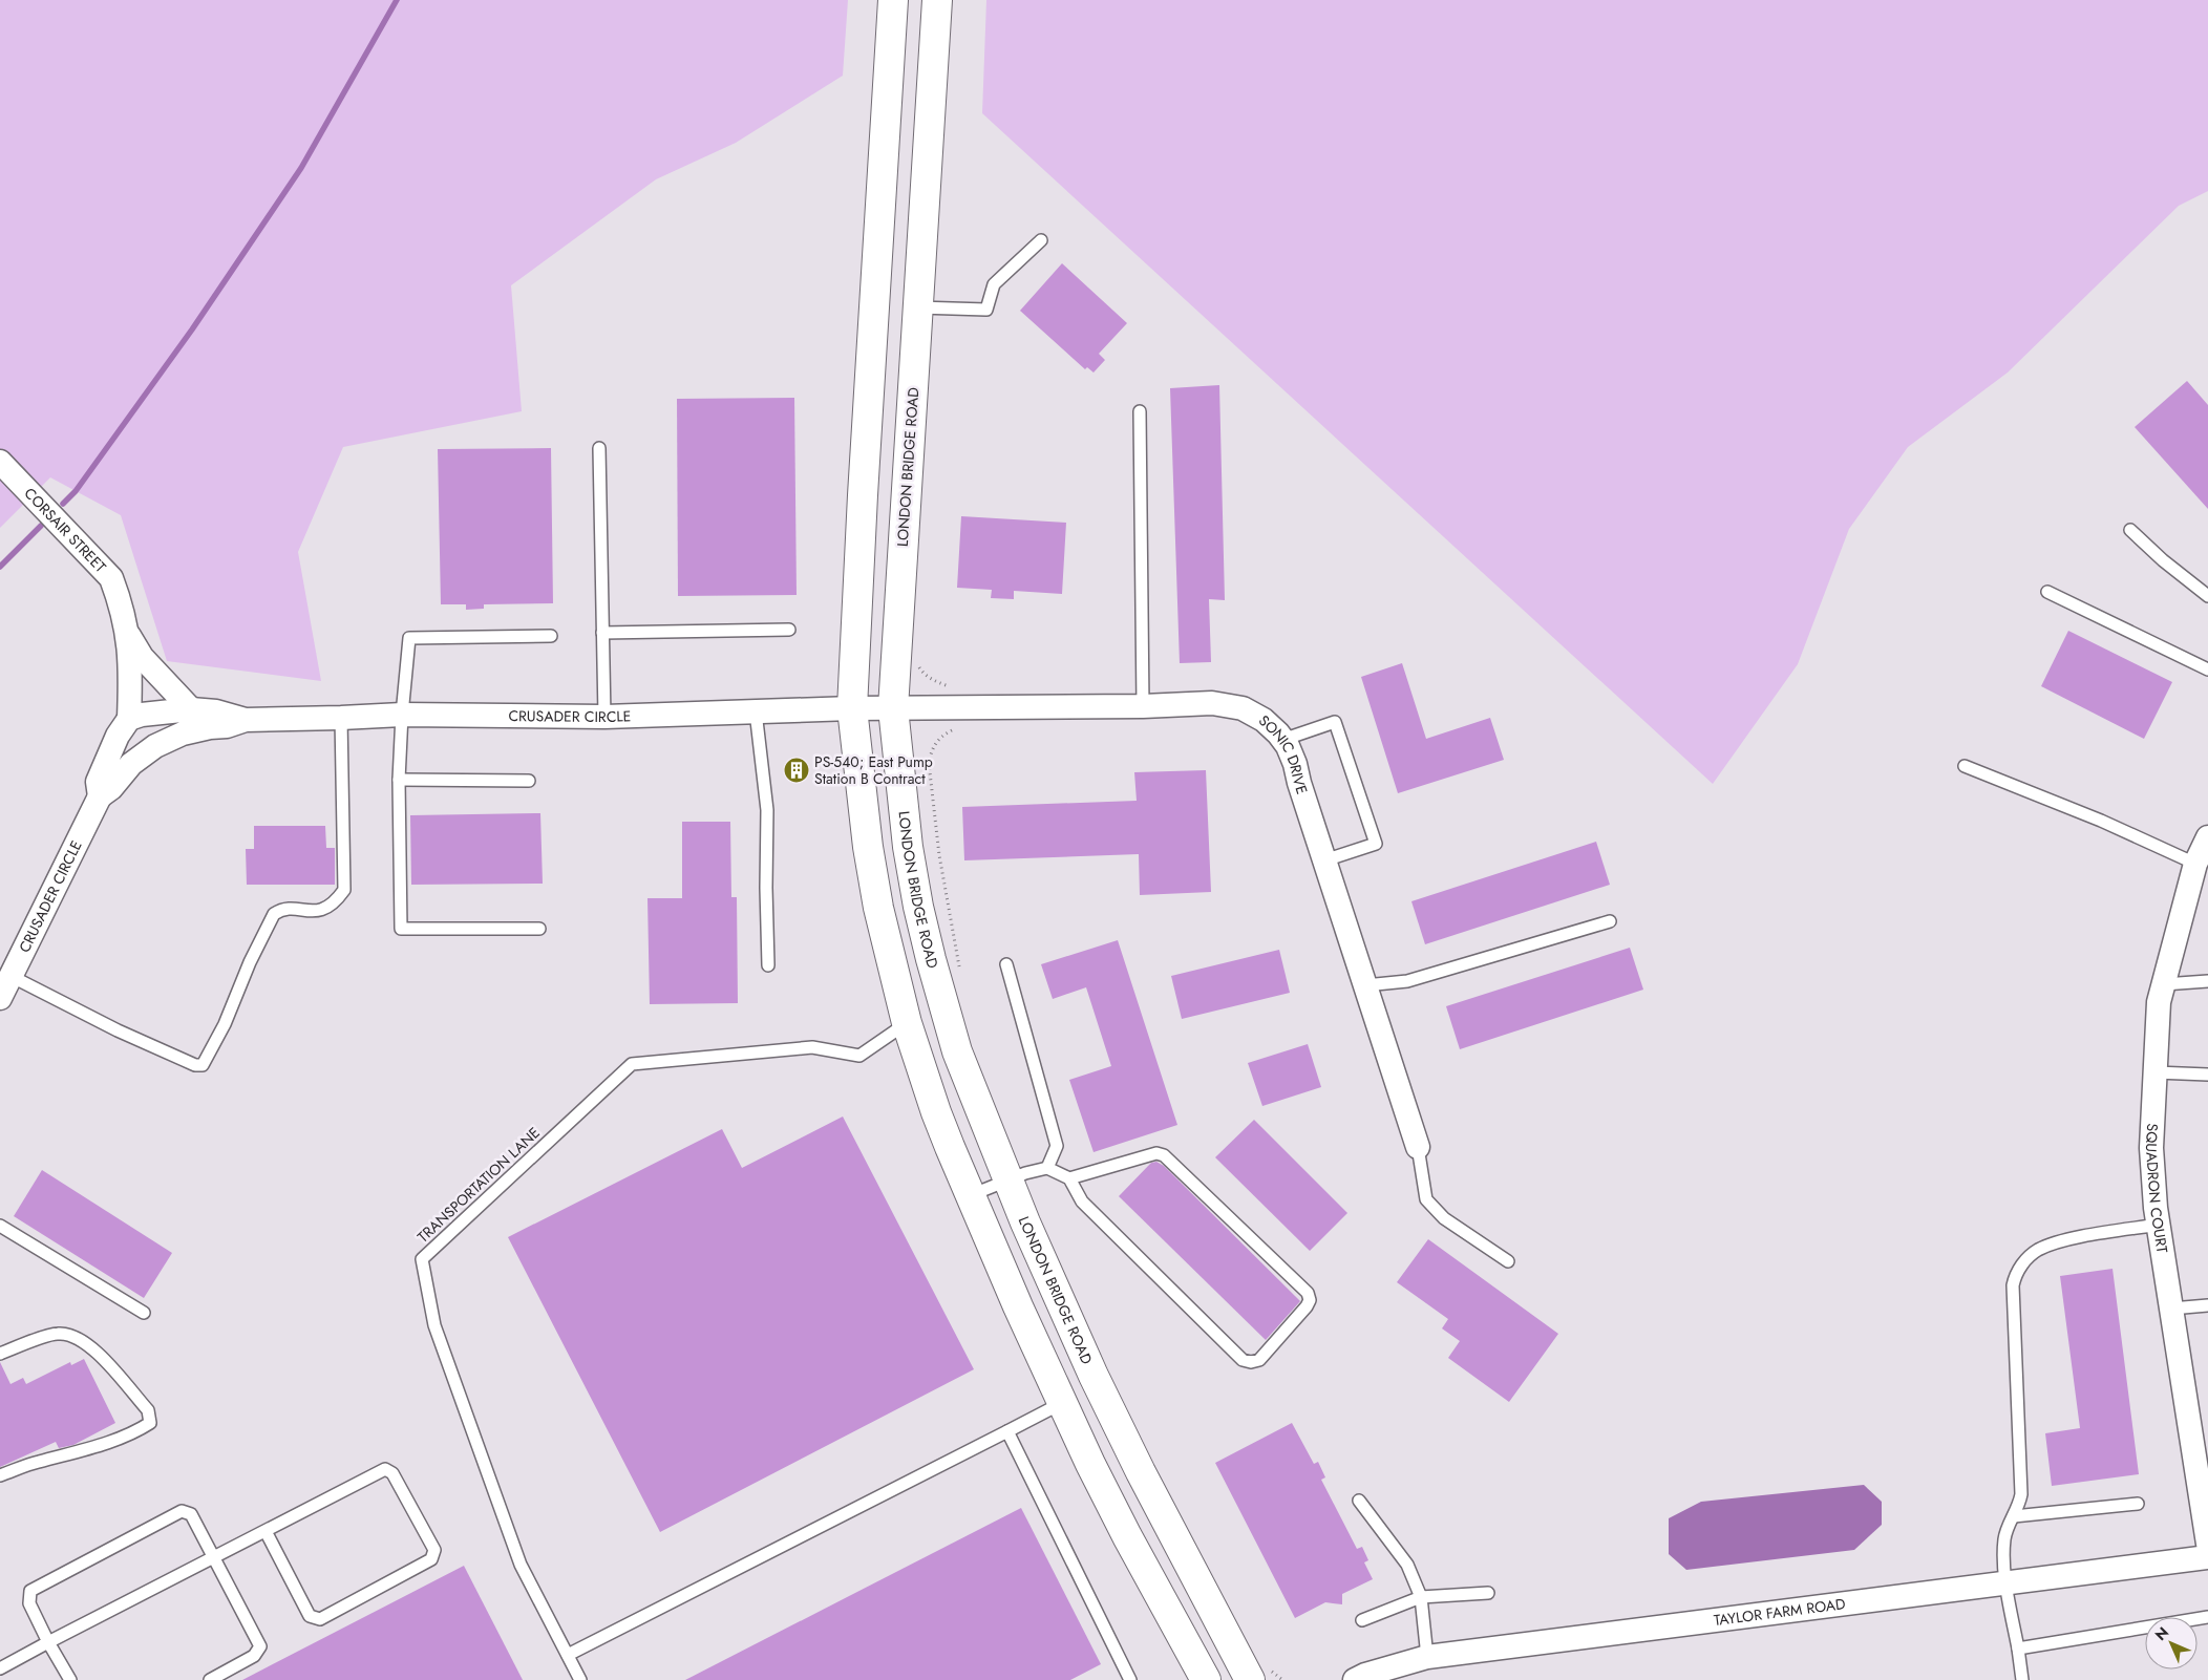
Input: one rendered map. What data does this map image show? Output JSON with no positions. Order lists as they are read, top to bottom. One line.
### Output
{"streets":{"main road":["LONDON BRIDGE ROAD"],"street":["CORSAIR STREET","CRUSADER CIRCLE","SONIC DRIVE","SQUADRON COURT","TAYLOR FARM ROAD"],"lane":["TRANSPORTATION LANE"]},"crossings":[["LONDON BRIDGE ROAD","CRUSADER CIRCLE"],["LONDON BRIDGE ROAD","SONIC DRIVE"],["CORSAIR STREET","CRUSADER CIRCLE"],["CRUSADER CIRCLE","SONIC DRIVE"]],"places":{"building":["PS-540; East Pump Station B Contract"]},"north":"top left"}
